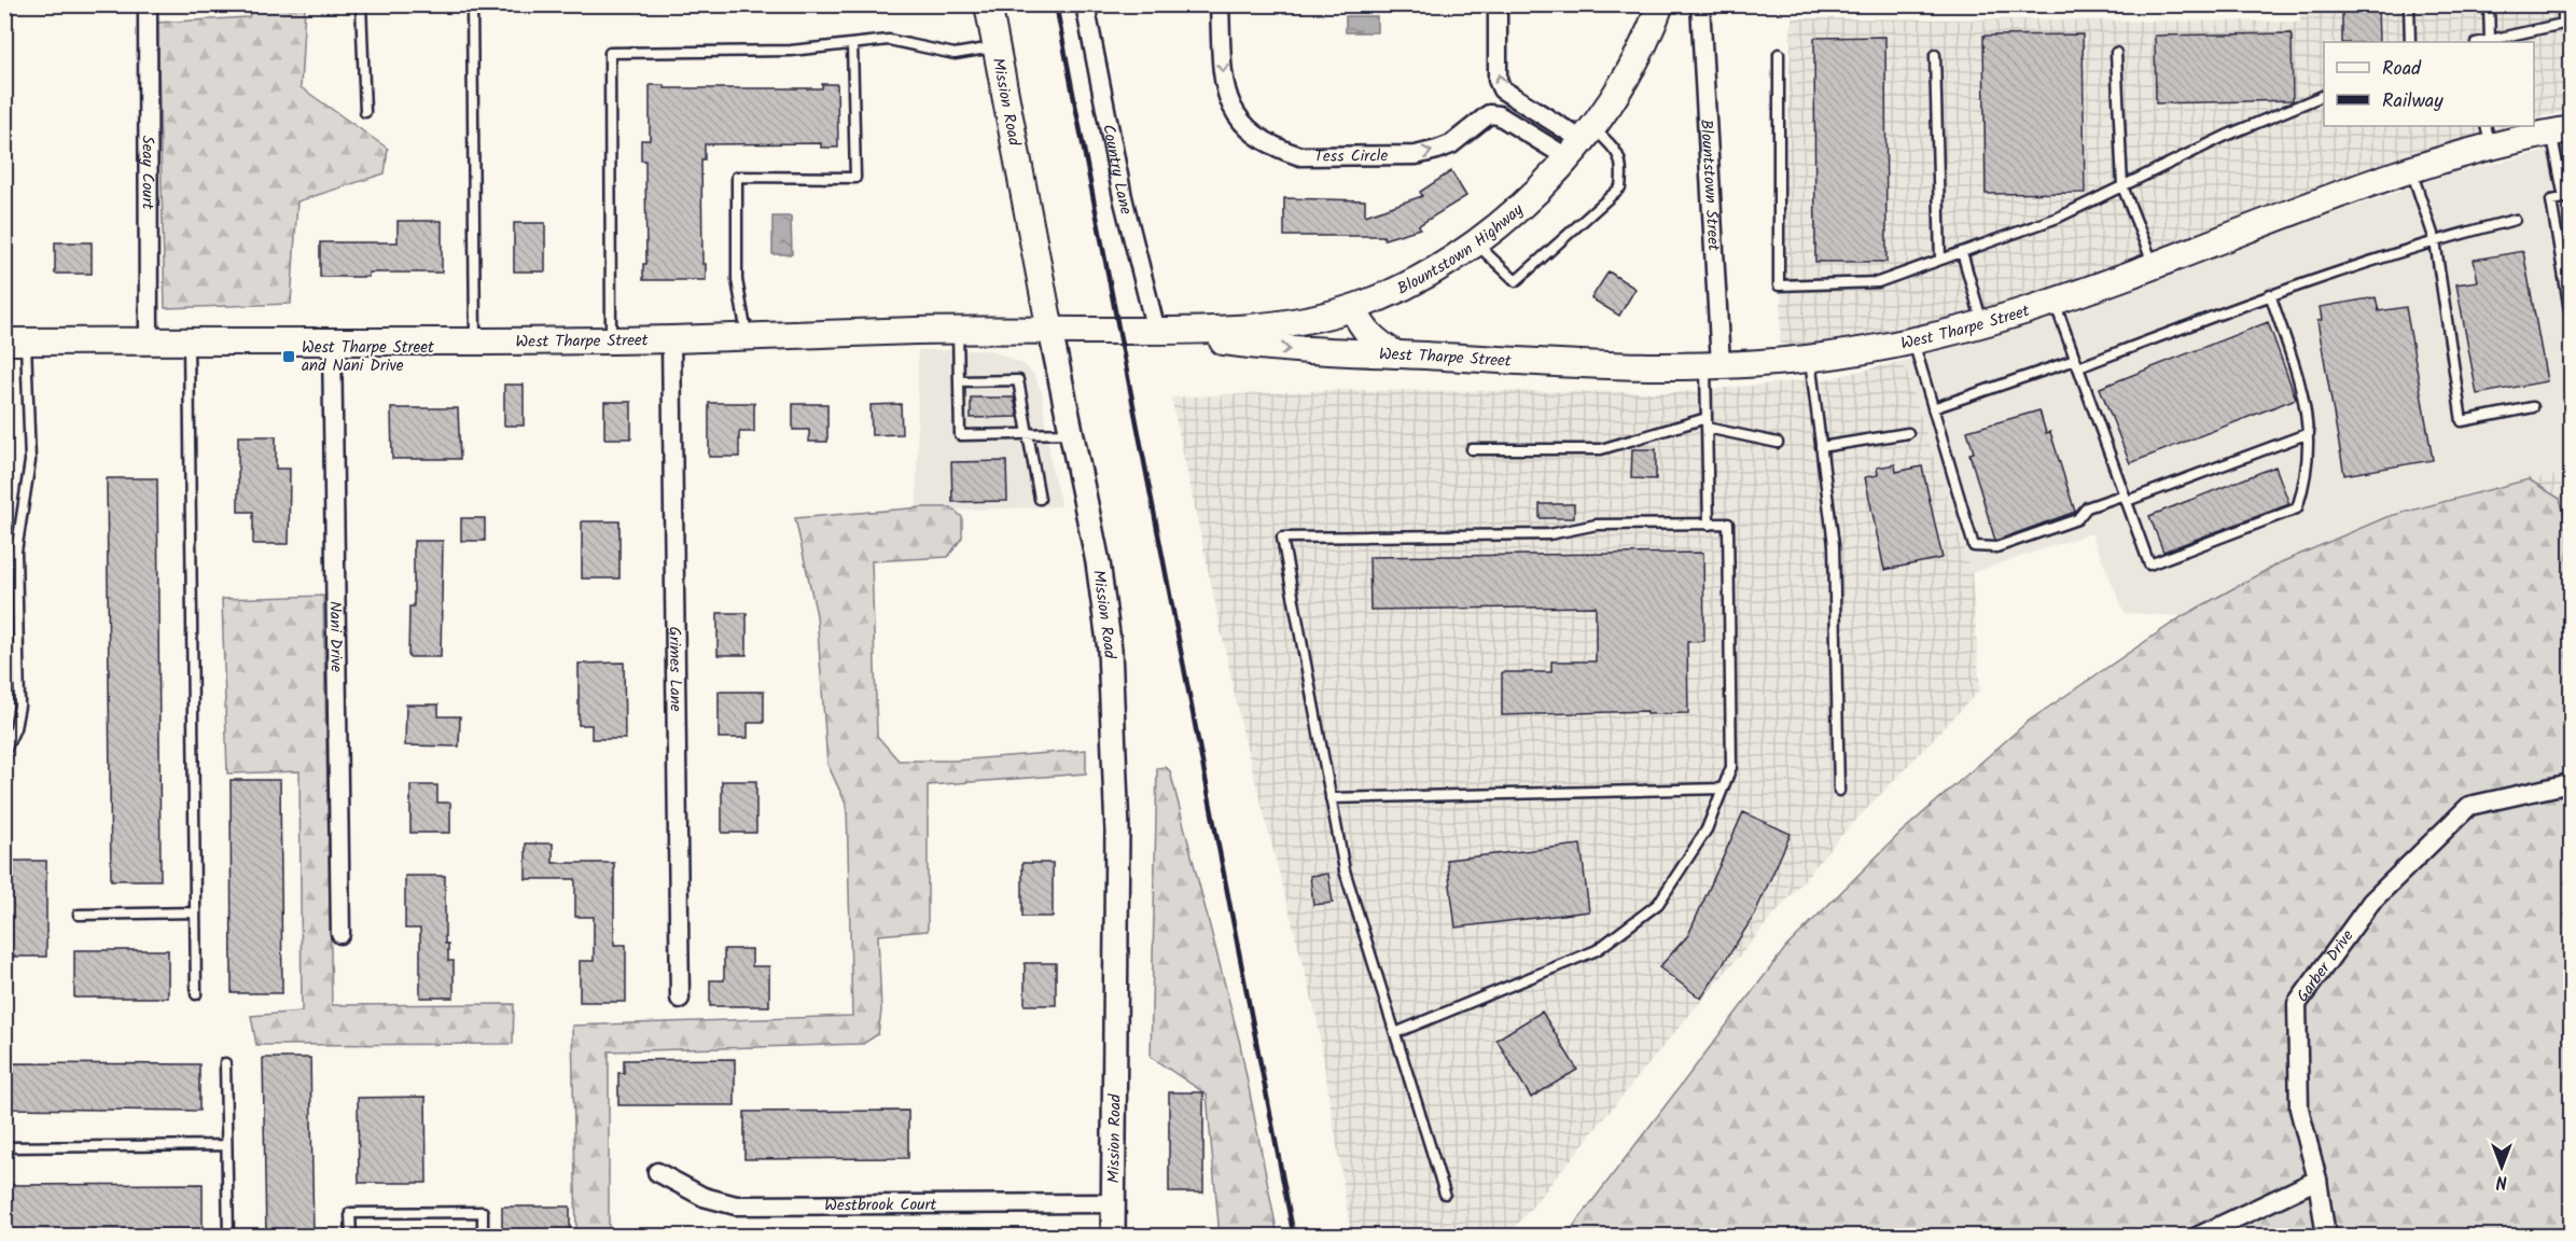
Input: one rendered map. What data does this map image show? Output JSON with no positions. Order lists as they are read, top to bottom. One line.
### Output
{"streets":{"main road":["Mission Road","Blountstown Highway","West Tharpe Street"],"street":["Tess Circle","Country Lane","Seay Court","Blountstown Street","Nani Drive","Grimes Lane","Garber Drive","Westbrook Court"]},"crossings":[["Mission Road","West Tharpe Street"],["Mission Road","Westbrook Court"],["Country Lane","Blountstown Highway"],["Country Lane","West Tharpe Street"],["Seay Court","West Tharpe Street"],["Blountstown Street","West Tharpe Street"],["Blountstown Highway","West Tharpe Street"],["West Tharpe Street","Nani Drive"],["West Tharpe Street","Grimes Lane"]],"places":{"transit":["West Tharpe Street and Nani Drive"]},"legend":["Road","Railway"],"north":"bottom"}
